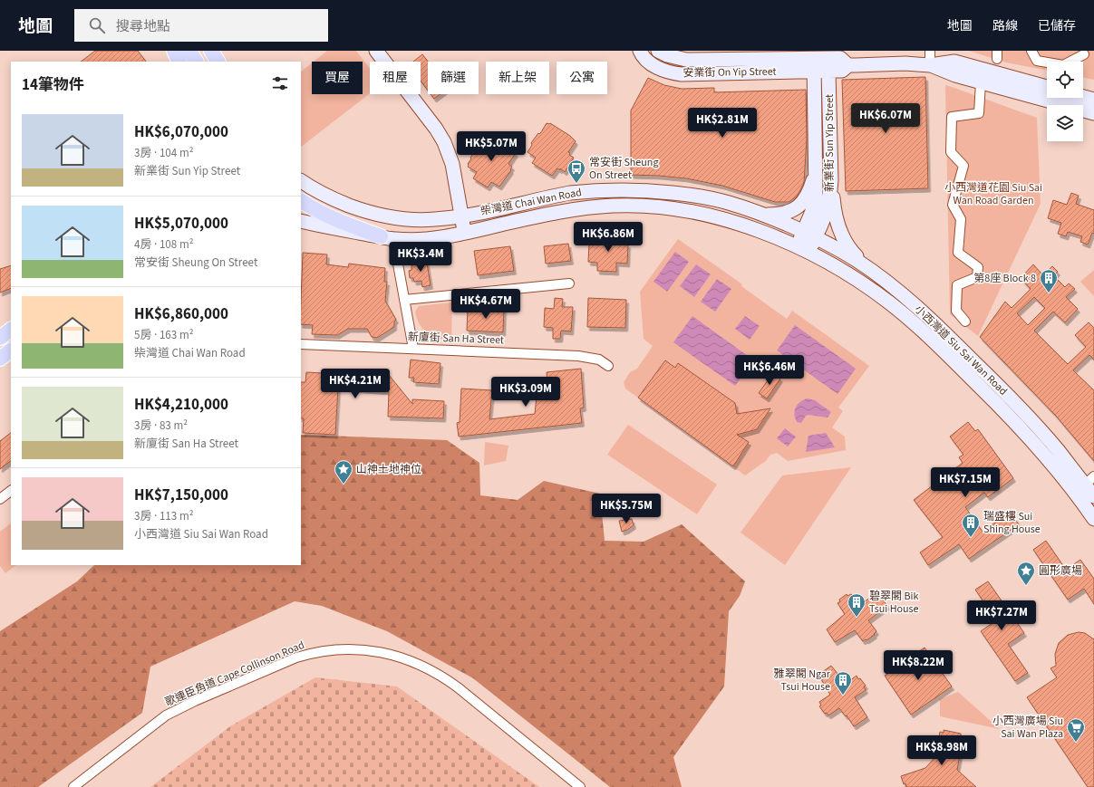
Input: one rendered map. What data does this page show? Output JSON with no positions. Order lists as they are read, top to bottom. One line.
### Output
{"streets":{"main road":["安業街 On Yip Street","新業街 Sun Yip Street","柴灣道 Chai Wan Road","小西灣道 Siu Sai Wan Road"],"street":["新廈街 San Ha Street","歌連臣角道 Cape Collinson Road"]},"crossings":[["安業街 On Yip Street","新業街 Sun Yip Street"],["新業街 Sun Yip Street","柴灣道 Chai Wan Road"],["新業街 Sun Yip Street","小西灣道 Siu Sai Wan Road"],["柴灣道 Chai Wan Road","小西灣道 Siu Sai Wan Road"]],"parks":["小西灣道花園 Siu Sai Wan Road Garden"],"places":{"bus stop":["常安街 Sheung On Street"],"building":["第8座 Block 8","瑞盛樓 Sui Shing House","碧翠閣 Bik Tsui House","雅翠閣 Ngar Tsui House"],"place":["山神土地神位","圓形廣場"],"supermarket":["小西灣廣場 Siu Sai Wan Plaza"]},"page":{"header":"地圖","search":"搜尋地點","nav":["地圖","路線","已儲存"],"chip":["買屋","租屋","篩選","新上架","公寓"],"heading":"14筆物件","price":["HK$6.07M","HK$2.81M","HK$5.07M","HK$6.86M","HK$3.4M","HK$4.67M","HK$6.46M","HK$4.21M","HK$3.09M","HK$7.15M","HK$5.75M","HK$7.27M","HK$8.22M","HK$8.98M"],"list":[{"name":"HK$6,070,000","note":"3房 · 104 m² · 新業街 Sun Yip Street"},{"name":"HK$5,070,000","note":"4房 · 108 m² · 常安街 Sheung On Street"},{"name":"HK$6,860,000","note":"5房 · 163 m² · 柴灣道 Chai Wan Road"},{"name":"HK$4,210,000","note":"3房 · 83 m² · 新廈街 San Ha Street"},{"name":"HK$7,150,000","note":"3房 · 113 m² · 小西灣道 Siu Sai Wan Road"}]}}
